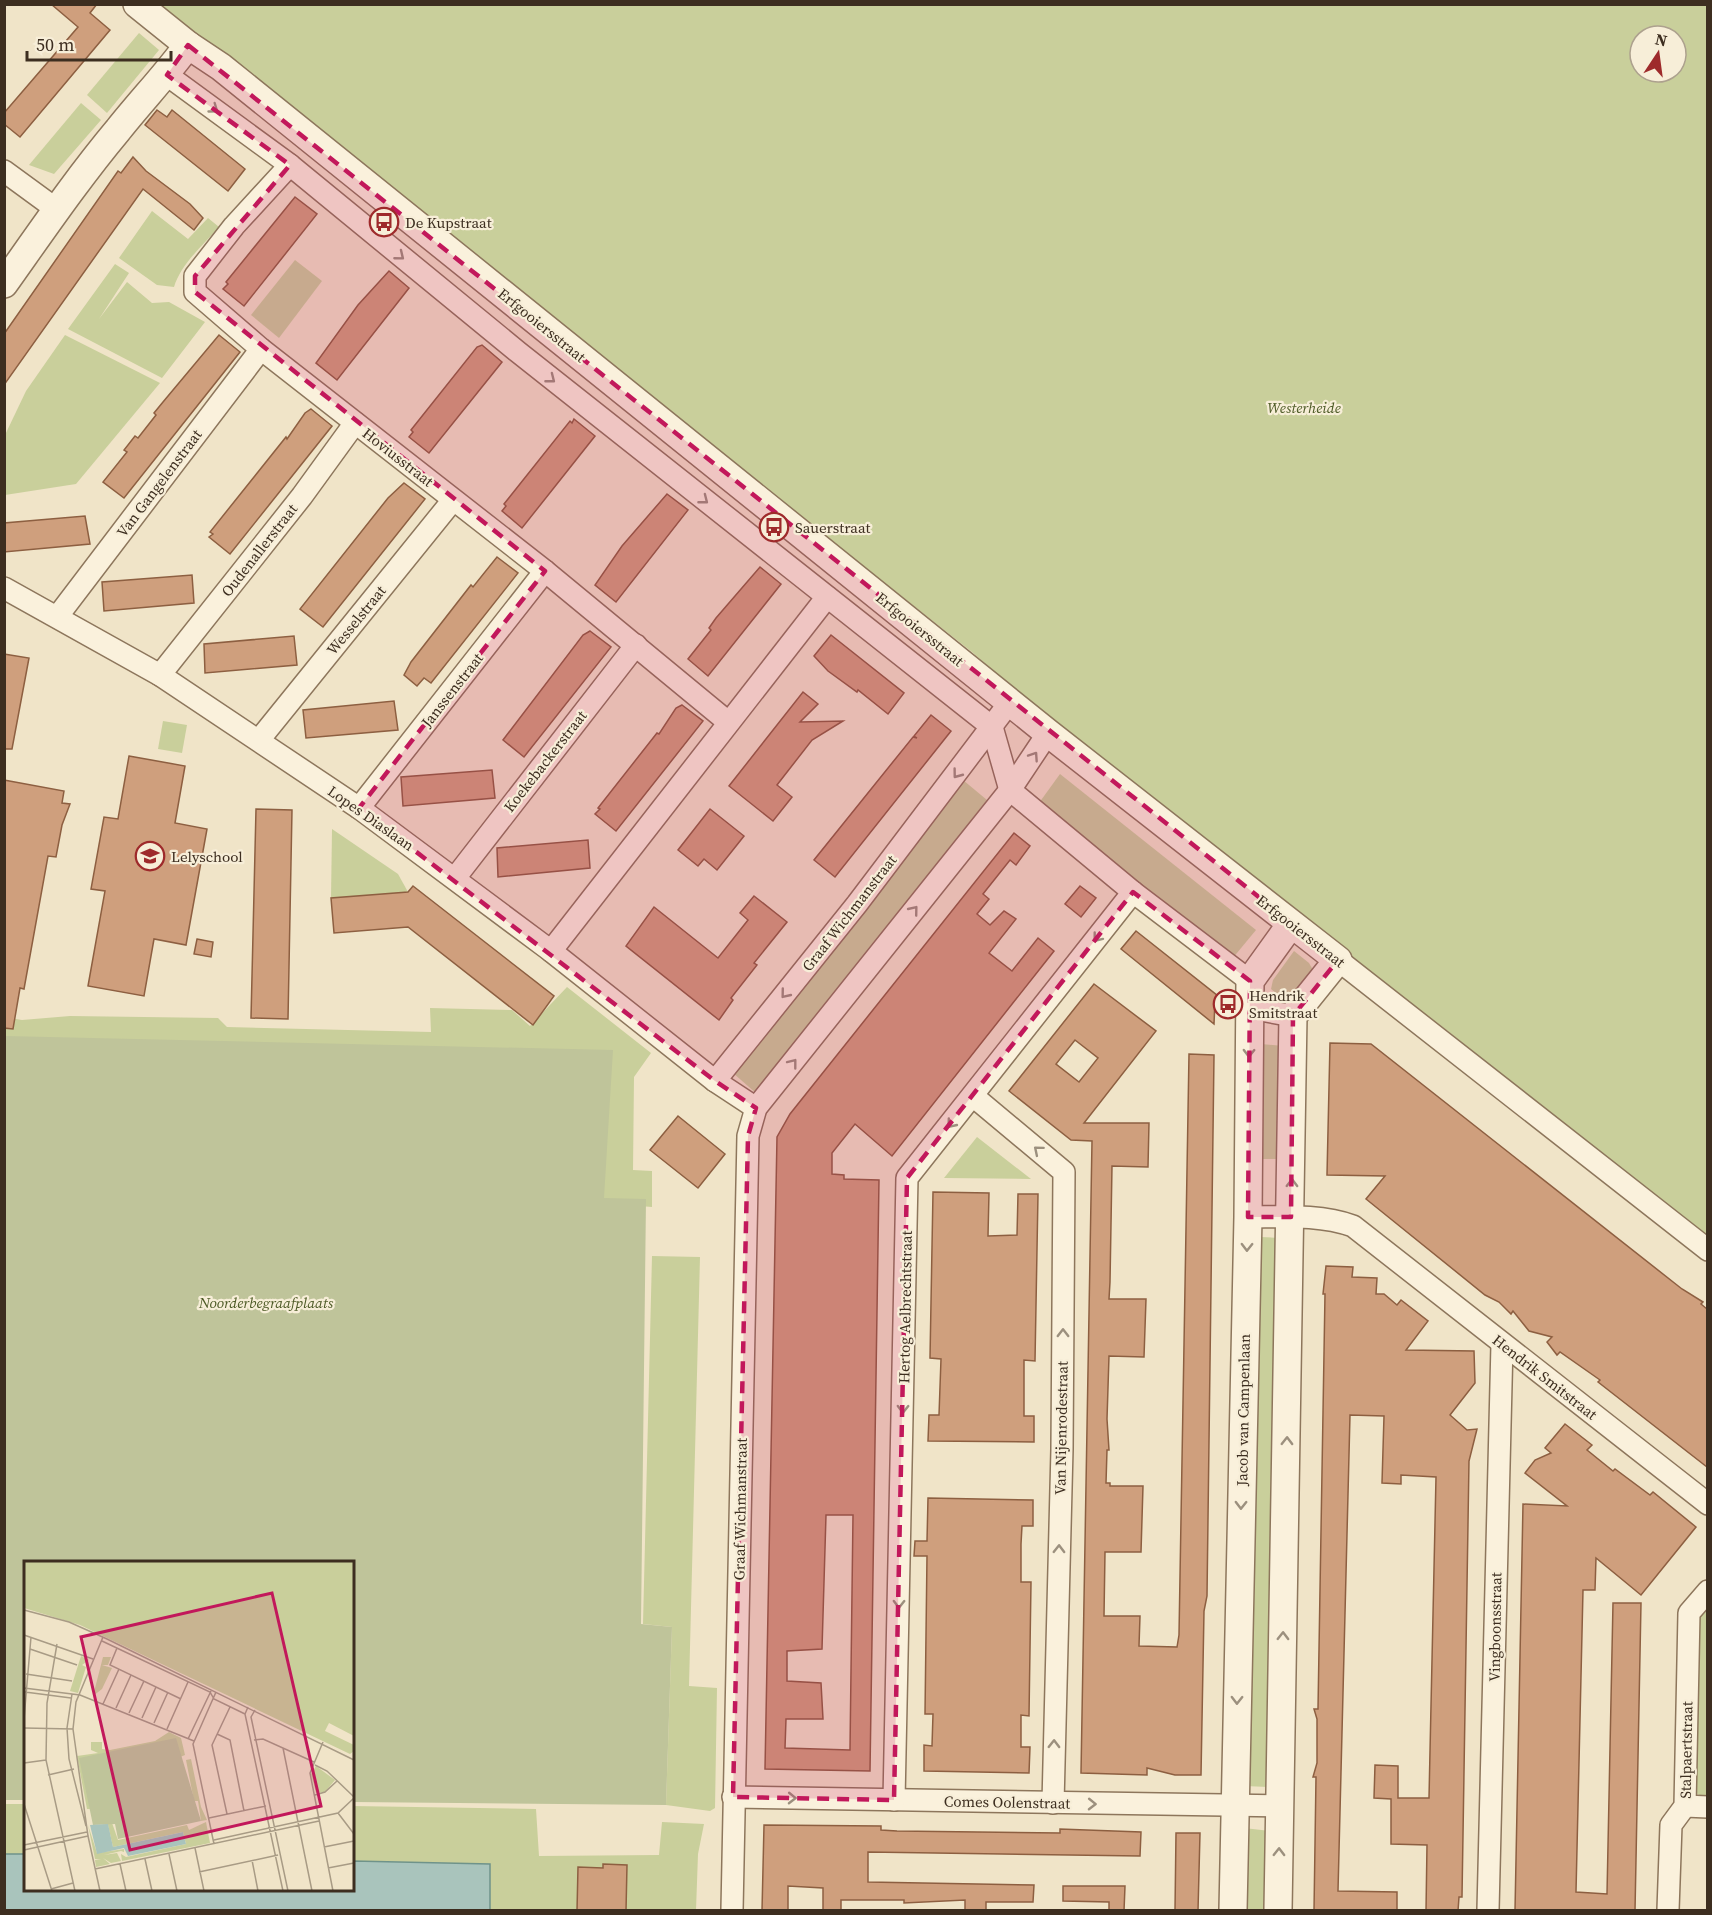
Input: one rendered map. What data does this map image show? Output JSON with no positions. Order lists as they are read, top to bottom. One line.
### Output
{"streets":{"street":["Erfgooiersstraat","Hoviusstraat","Van Gangelenstraat","Oudenallerstraat","Wesselstraat","Janssenstraat","Koekebackerstraat","Lopes Diaslaan","Graaf Wichmanstraat","Hertog Aelbrechtstraat","Hendrik Smitstraat","Jacob van Campenlaan","Van Nijenrodestraat","Vingboonsstraat","Stalpaertstraat","Comes Oolenstraat"]},"crossings":[["Erfgooiersstraat","Graaf Wichmanstraat"],["Hoviusstraat","Van Gangelenstraat"],["Hoviusstraat","Oudenallerstraat"],["Hoviusstraat","Wesselstraat"],["Hoviusstraat","Janssenstraat"],["Hoviusstraat","Koekebackerstraat"],["Van Gangelenstraat","Lopes Diaslaan"],["Oudenallerstraat","Lopes Diaslaan"],["Wesselstraat","Lopes Diaslaan"],["Janssenstraat","Lopes Diaslaan"],["Koekebackerstraat","Lopes Diaslaan"],["Lopes Diaslaan","Graaf Wichmanstraat"],["Graaf Wichmanstraat","Comes Oolenstraat"],["Hertog Aelbrechtstraat","Van Nijenrodestraat"],["Hertog Aelbrechtstraat","Comes Oolenstraat"],["Hendrik Smitstraat","Jacob van Campenlaan"],["Hendrik Smitstraat","Vingboonsstraat"],["Jacob van Campenlaan","Comes Oolenstraat"],["Van Nijenrodestraat","Comes Oolenstraat"]],"one_way":["Hertog Aelbrechtstraat","Van Nijenrodestraat","Comes Oolenstraat"],"parks":["Westerheide","Noorderbegraafplaats"],"places":{"bus stop":["De Kupstraat","Sauerstraat","Hendrik Smitstraat"],"school or university":["Lelyschool"]},"scale_bar":"50 m","north":"top"}
